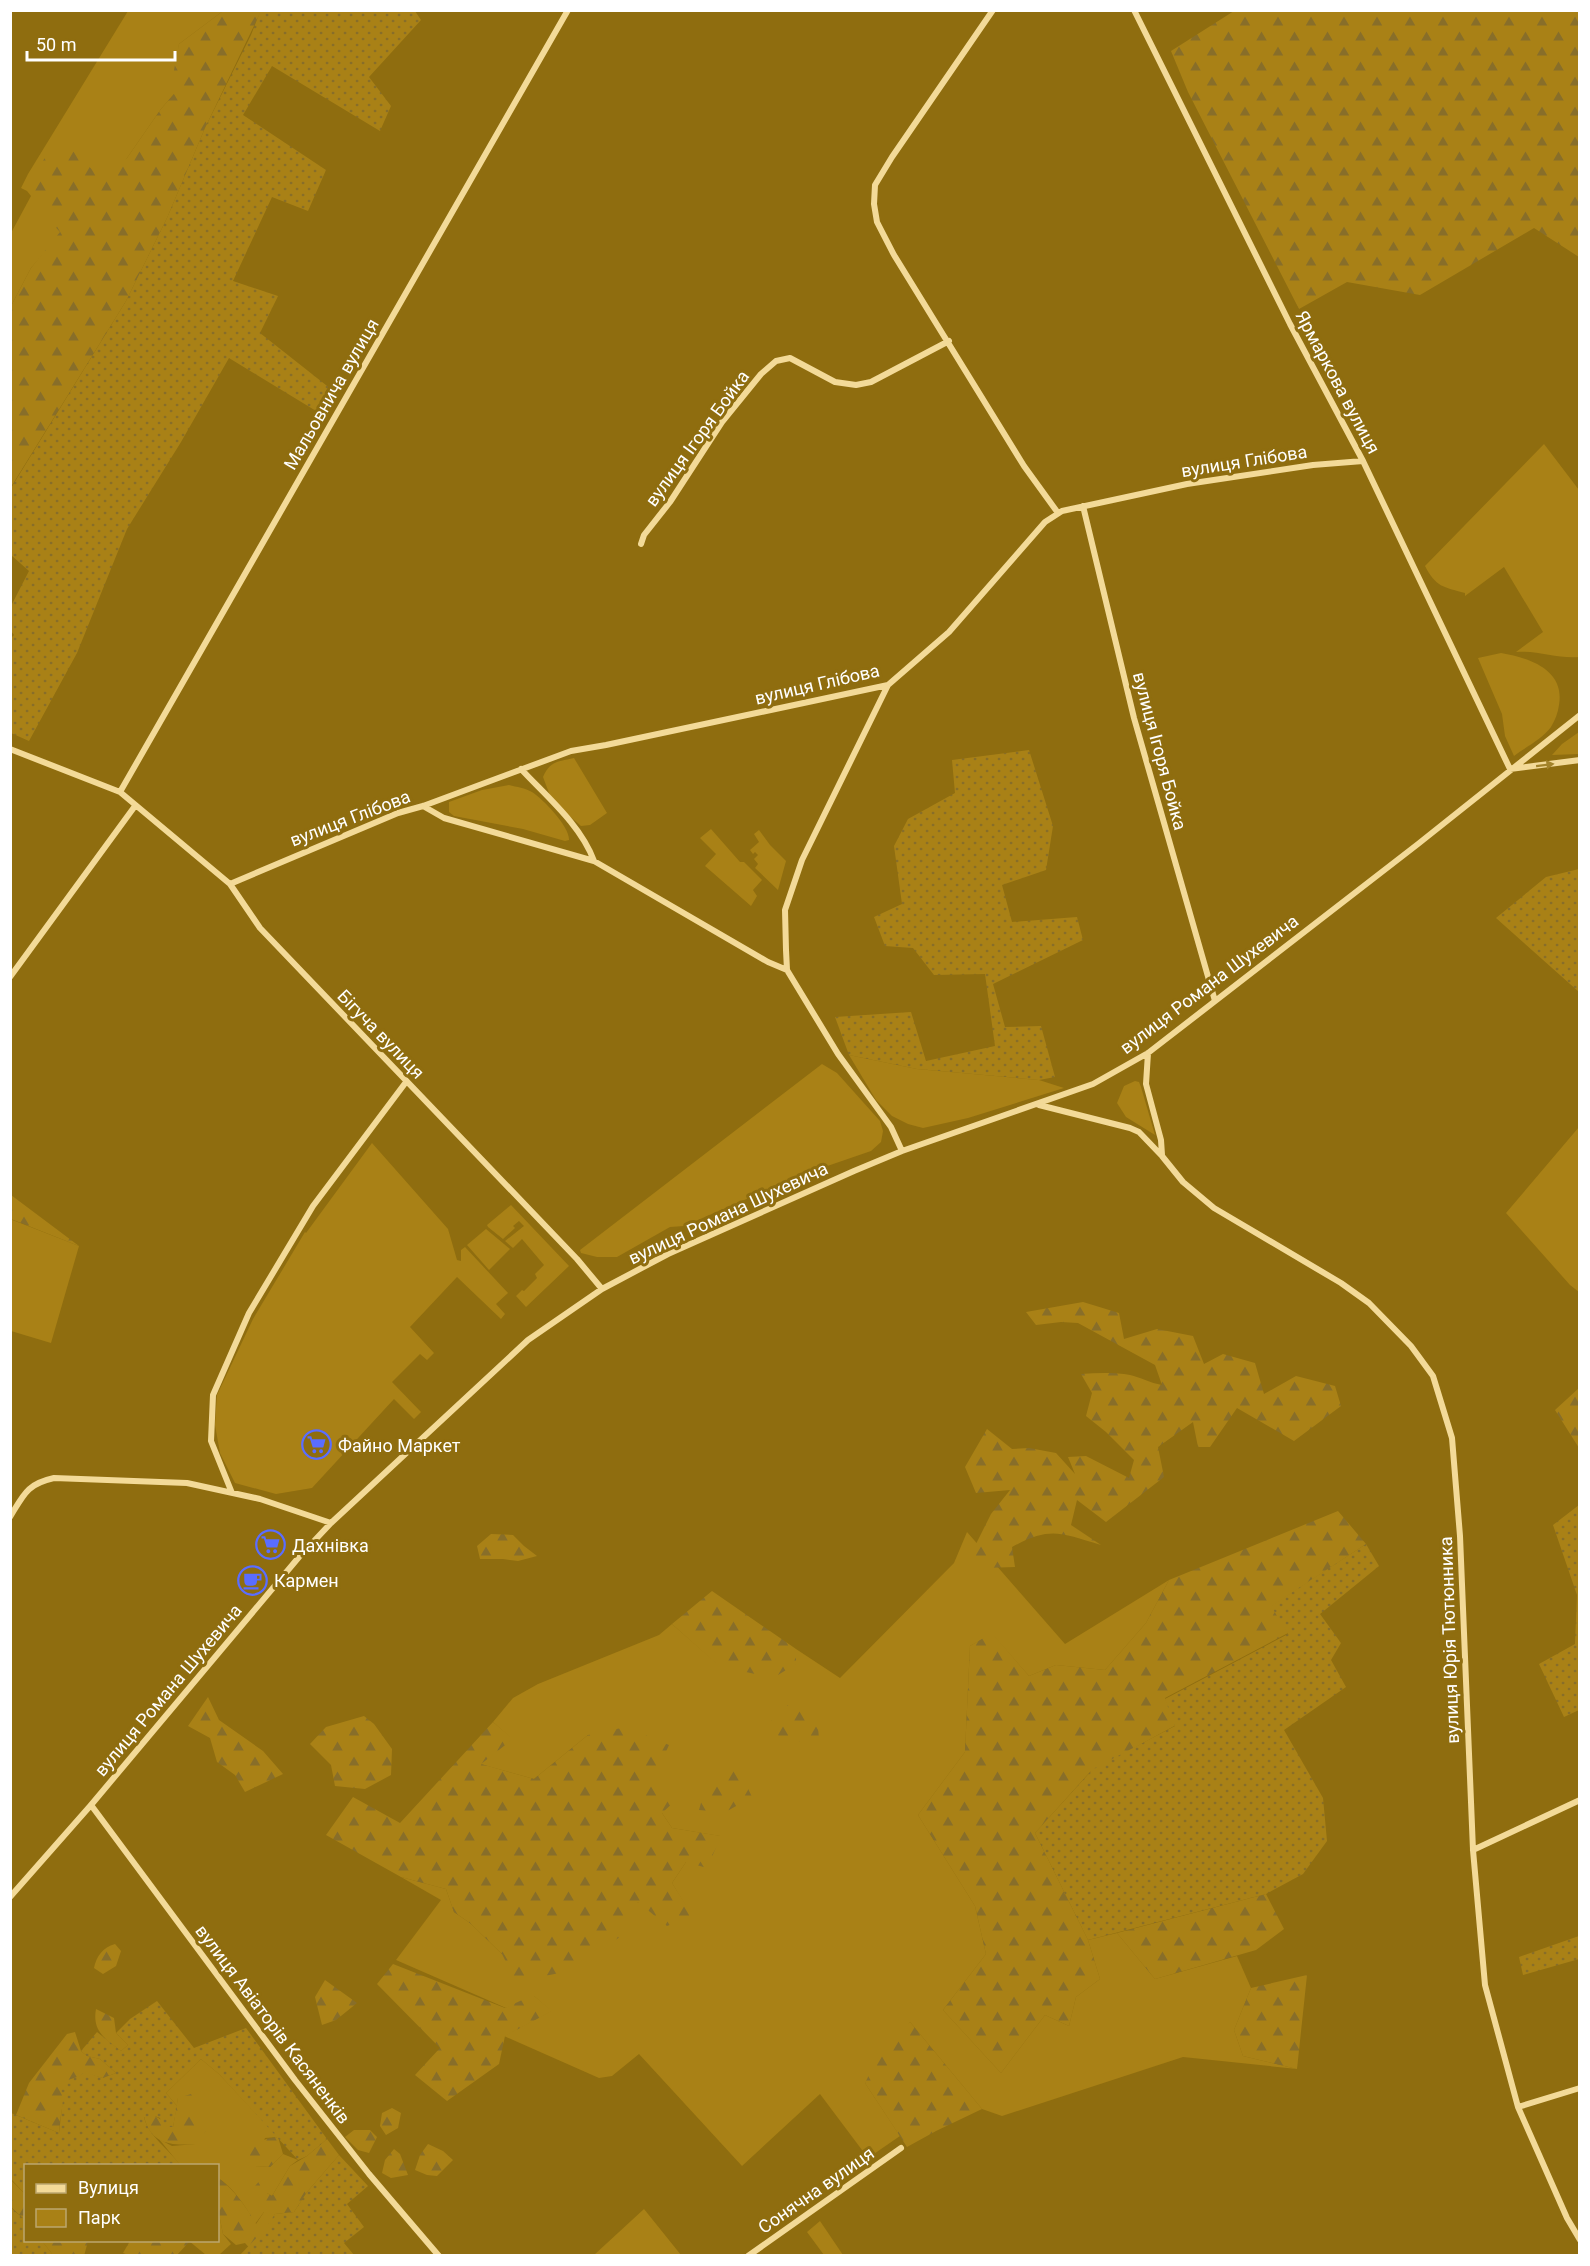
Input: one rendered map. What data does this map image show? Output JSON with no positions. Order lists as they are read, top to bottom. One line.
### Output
{"streets":{"street":["Ярмаркова вулиця","Мальовнича вулиця","вулиця Ігоря Бойка","вулиця Глібова","вулиця Романа Шухевича","Бігуча вулиця","вулиця Юрія Тютюнника","вулиця Авіаторів Касяненків","Сонячна вулиця"]},"crossings":[["Ярмаркова вулиця","вулиця Глібова"],["Ярмаркова вулиця","вулиця Романа Шухевича"],["Мальовнича вулиця","Бігуча вулиця"],["вулиця Ігоря Бойка","вулиця Глібова"],["вулиця Ігоря Бойка","вулиця Романа Шухевича"],["вулиця Глібова","Бігуча вулиця"],["вулиця Романа Шухевича","Бігуча вулиця"],["вулиця Романа Шухевича","вулиця Юрія Тютюнника"],["вулиця Романа Шухевича","вулиця Авіаторів Касяненків"]],"places":{"supermarket":["Файно Маркет","Дахнівка"],"cafe":["Кармен"]},"legend":["Вулиця","Парк"],"scale_bar":"50 m"}
